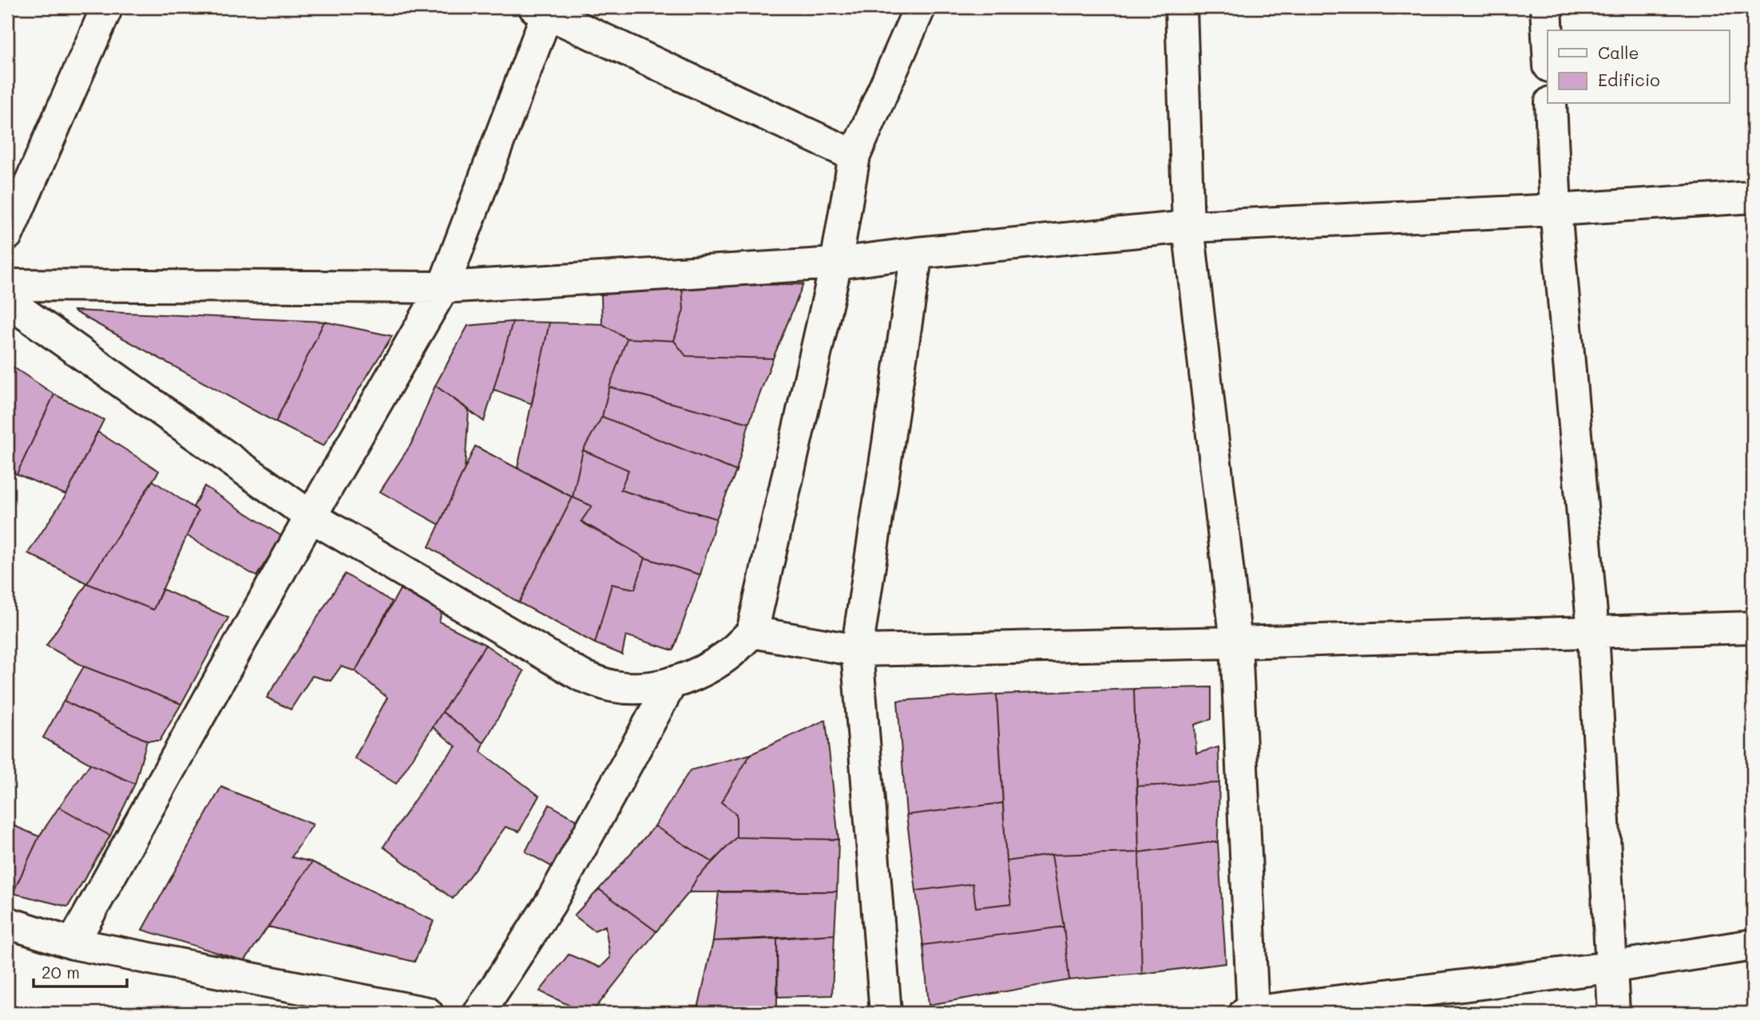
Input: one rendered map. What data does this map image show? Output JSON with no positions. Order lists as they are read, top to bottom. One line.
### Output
{"legend":["Calle","Edificio"],"scale_bar":"20 m"}
